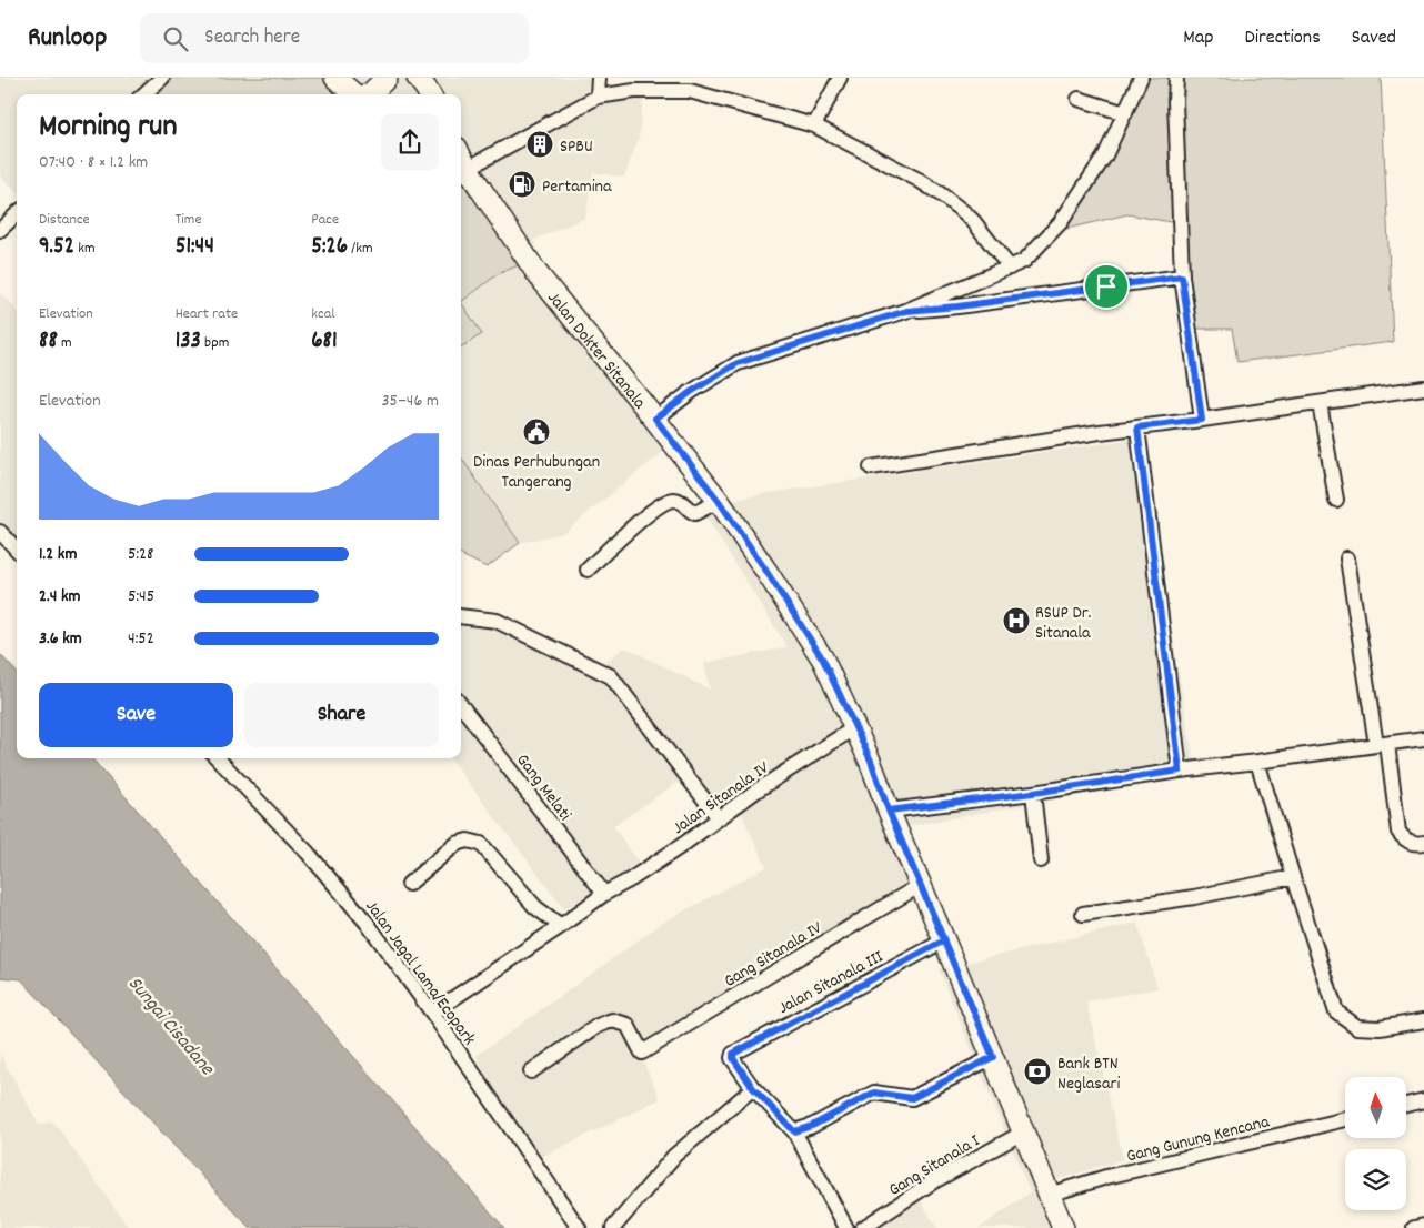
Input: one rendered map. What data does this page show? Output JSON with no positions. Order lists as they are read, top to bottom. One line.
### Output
{"streets":{"main road":["Jalan Dokter Sitanala"],"street":["Gang Melati","Jalan Sitanala IV","Gang Sitanala IV","Jalan Jagal Lama/Ecopark","Jalan Sitanala III","Gang Gunung Kencana","Gang Sitanala I"]},"crossings":[["Jalan Dokter Sitanala","Jalan Sitanala IV"],["Jalan Dokter Sitanala","Gang Sitanala IV"],["Jalan Dokter Sitanala","Jalan Sitanala III"],["Jalan Dokter Sitanala","Gang Gunung Kencana"],["Jalan Dokter Sitanala","Gang Sitanala I"],["Gang Melati","Jalan Sitanala IV"],["Jalan Sitanala IV","Jalan Jagal Lama/Ecopark"]],"water":["Sungai Cisadane"],"places":{"building":["SPBU"],"fuel station":["Pertamina"],"public building":["Dinas Perhubungan Tangerang"],"hospital":["RSUP Dr. Sitanala"],"bank":["Bank BTN Neglasari"]},"north":"top","page":{"header":"Runloop","search":"Search here","nav":["Map","Directions","Saved"],"heading":["Morning run","07:40 · 8 × 1.2 km"],"stats":[["Distance","9.52 km"],["Time","51:44"],["Pace","5:26 /km"],["Elevation","88 m"],["Heart rate","133 bpm"],["kcal","681"]],"chart":["Elevation","35–46 m"],"list":[{"name":"1.2 km","note":"5:28"},{"name":"2.4 km","note":"5:45"},{"name":"3.6 km","note":"4:52"}],"buttons":["Save","Share"]}}
